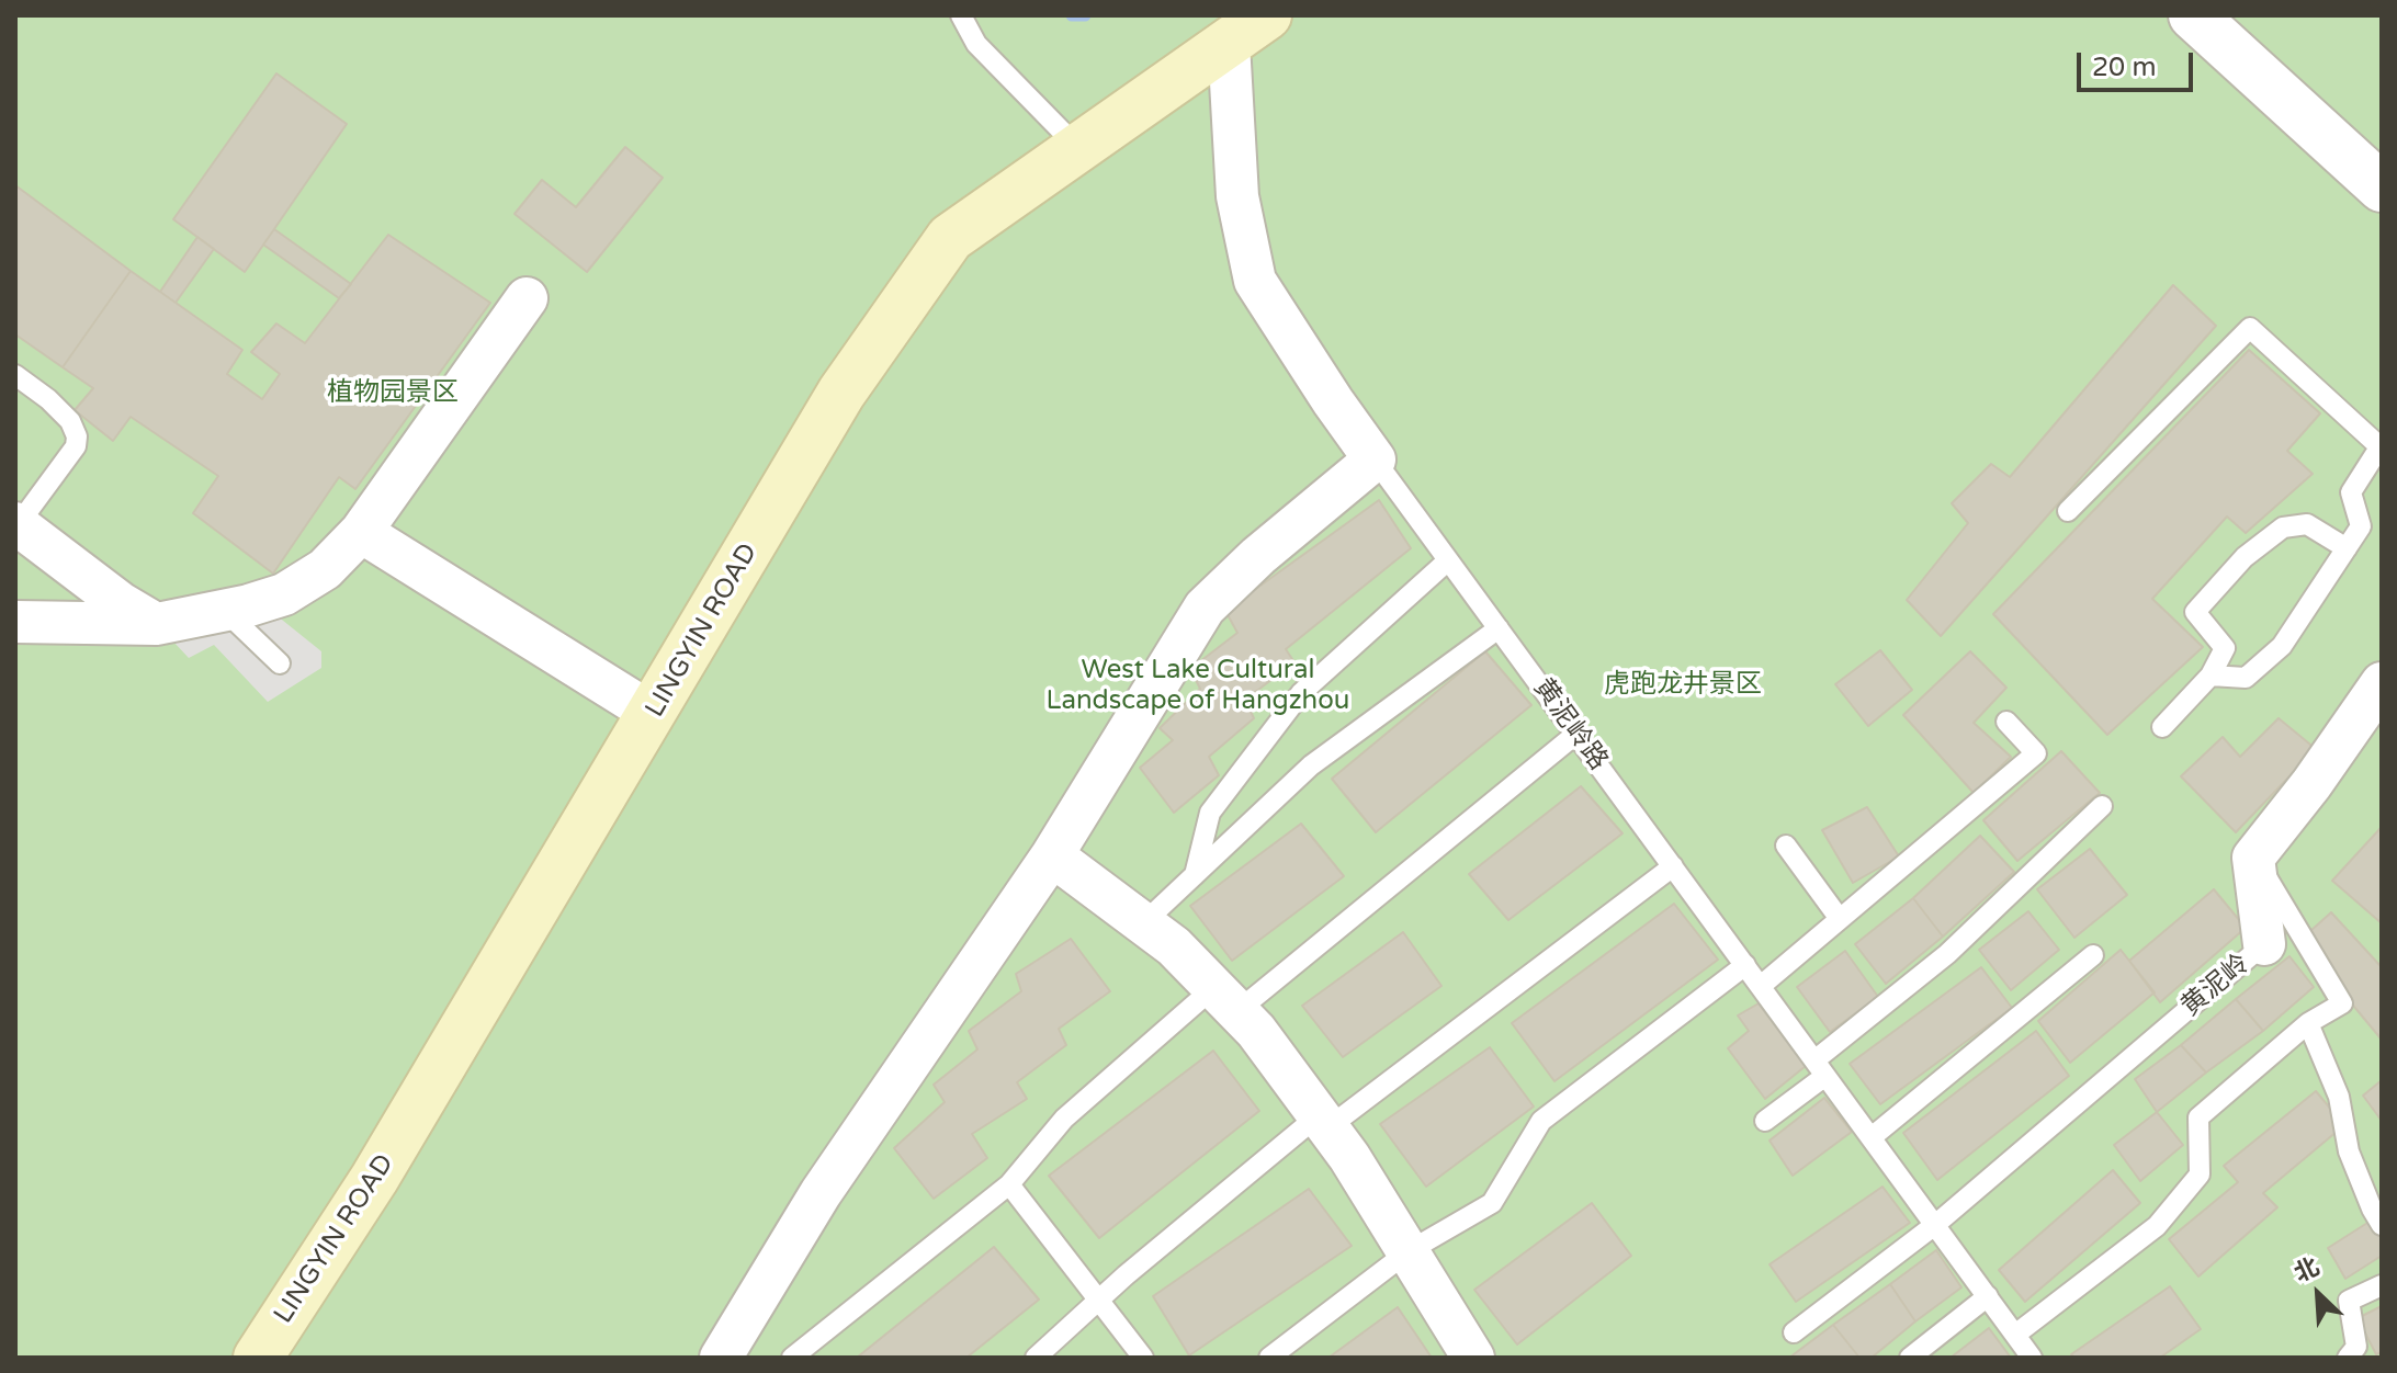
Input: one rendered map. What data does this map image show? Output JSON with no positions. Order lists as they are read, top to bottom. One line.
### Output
{"streets":{"main road":["LINGYIN ROAD"],"street":["黄泥岭路","黄泥岭"]},"crossings":[["LINGYIN ROAD","黄泥岭路"],["黄泥岭路","黄泥岭"]],"parks":["植物园景区","West Lake Cultural Landscape of Hangzhou","虎跑龙井景区"],"scale_bar":"20 m","north":"top left"}
